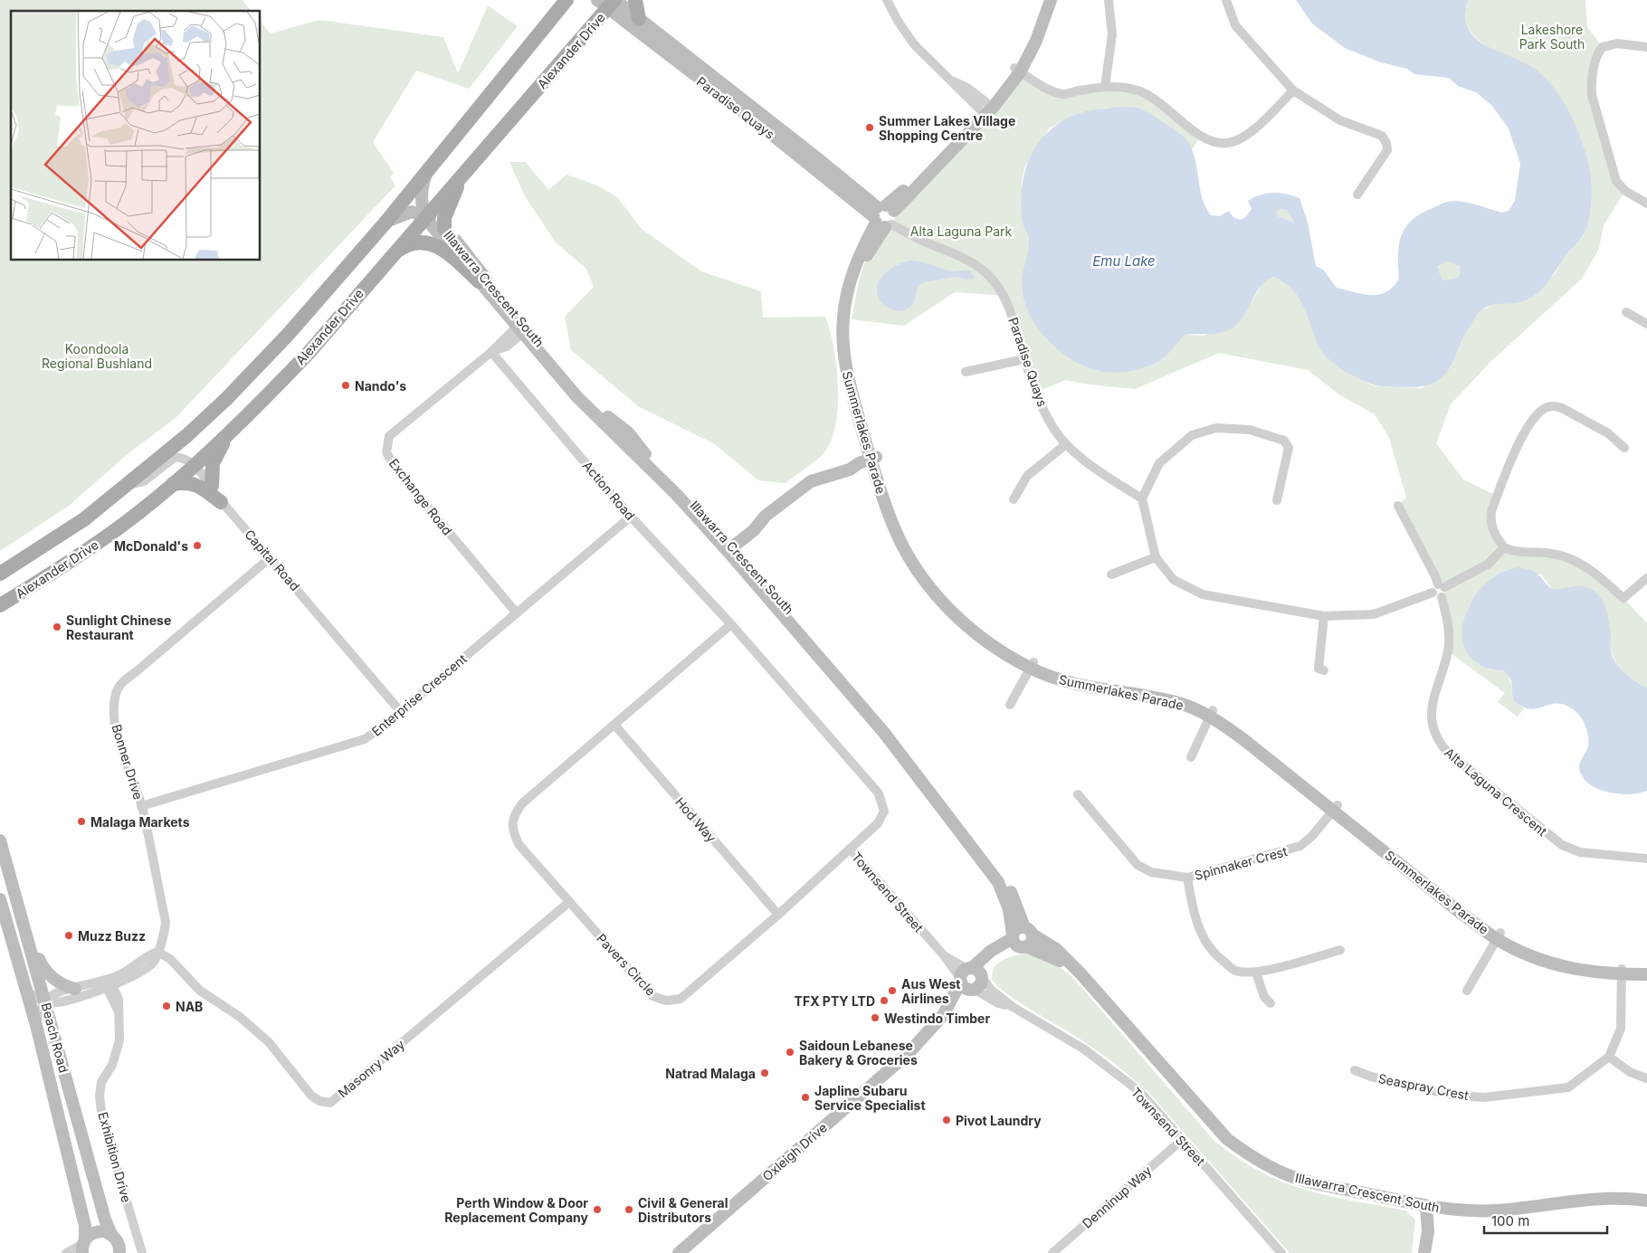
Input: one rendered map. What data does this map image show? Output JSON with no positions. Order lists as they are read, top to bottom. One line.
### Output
{"streets":{"main road":["Alexander Drive"],"street":["Paradise Quays","Illawarra Crescent South","Summerlakes Parade","Action Road","Exchange Road","Capital Road","Enterprise Crescent","Bonner Drive","Alta Laguna Crescent","Hod Way","Spinnaker Crest","Townsend Street","Pavers Circle","Beach Road","Masonry Way","Seaspray Crest","Oxleigh Drive","Exhibition Drive","Denninup Way"]},"crossings":[["Alexander Drive","Paradise Quays"],["Alexander Drive","Illawarra Crescent South"],["Alexander Drive","Capital Road"],["Paradise Quays","Summerlakes Parade"],["Illawarra Crescent South","Exchange Road"],["Summerlakes Parade","Spinnaker Crest"],["Action Road","Exchange Road"],["Action Road","Enterprise Crescent"],["Action Road","Pavers Circle"],["Exchange Road","Enterprise Crescent"],["Capital Road","Enterprise Crescent"],["Capital Road","Bonner Drive"],["Enterprise Crescent","Bonner Drive"],["Bonner Drive","Beach Road"],["Bonner Drive","Masonry Way"],["Bonner Drive","Exhibition Drive"],["Hod Way","Pavers Circle"],["Townsend Street","Pavers Circle"],["Townsend Street","Oxleigh Drive"],["Townsend Street","Denninup Way"],["Pavers Circle","Masonry Way"]],"water":["Emu Lake"],"parks":["Lakeshore Park South","Alta Laguna Park","Koondoola Regional Bushland"],"places":["Summer Lakes Village Shopping Centre","Nando's","McDonald's","Sunlight Chinese Restaurant","Malaga Markets","Muzz Buzz","Aus West Airlines","TFX PTY LTD","NAB","Westindo Timber","Saidoun Lebanese Bakery & Groceries","Natrad Malaga","Japline Subaru Service Specialist","Pivot Laundry","Perth Window & Door Replacement Company","Civil & General Distributors"],"scale_bar":"100 m"}
